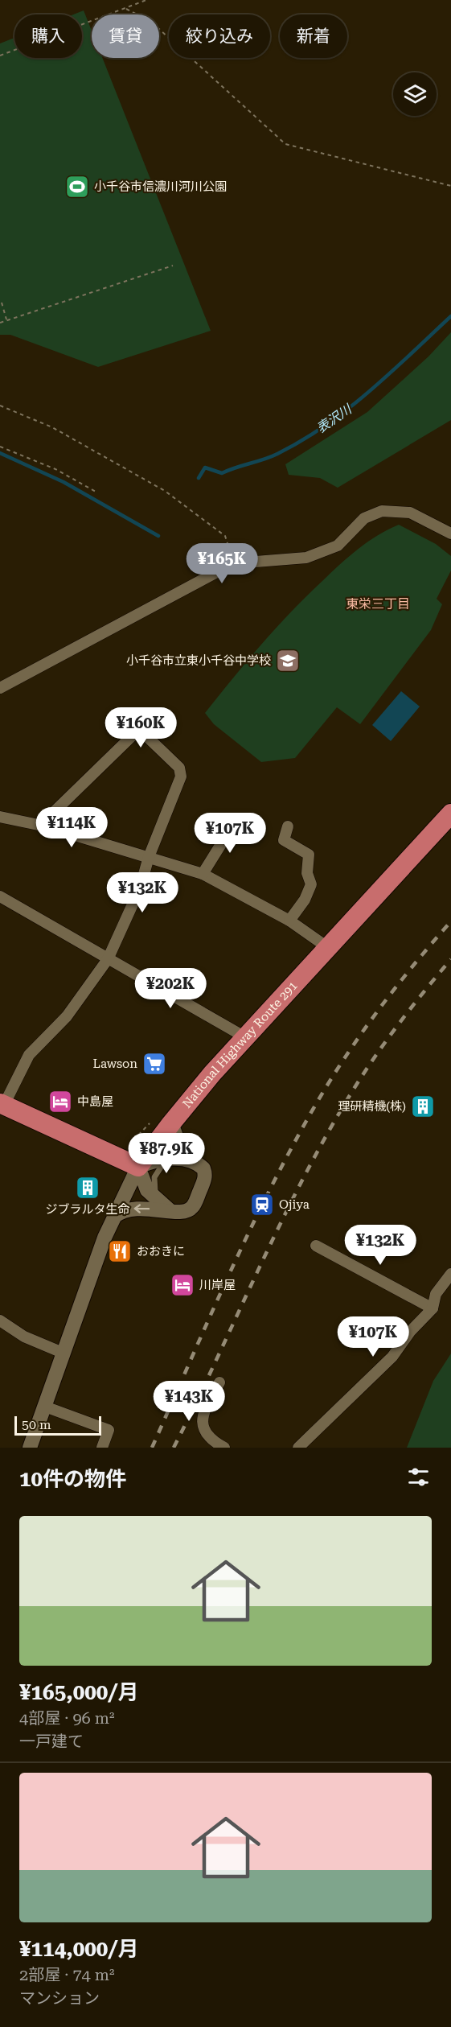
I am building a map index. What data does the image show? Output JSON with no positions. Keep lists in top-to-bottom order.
{
  "streets": {
    "highway": ["National Highway Route 291"]
  },
  "districts": ["東栄三丁目"],
  "water": ["表沢川"],
  "places": {
    "sports": ["小千谷市信濃川河川公園"],
    "school or university": ["小千谷市立東小千谷中学校"],
    "supermarket": ["Lawson"],
    "hotel": ["中島屋", "川岸屋"],
    "building": ["理研精機(株)", "ジブラルタ生命"],
    "station": ["Ojiya"],
    "restaurant": ["おおきに"]
  },
  "scale_bar": "50 m",
  "page": {
    "chip": [
      "購入",
      "賃貸",
      "絞り込み",
      "新着"
    ],
    "price": [
      "¥165K",
      "¥160K",
      "¥114K",
      "¥107K",
      "¥132K",
      "¥202K",
      "¥87.9K",
      "¥132K",
      "¥107K",
      "¥143K"
    ],
    "scale": "50 m",
    "heading": "10件の物件",
    "list": [
      {
        "name": "¥165,000/月",
        "note": "4部屋 · 96 m² · 一戸建て"
      },
      {
        "name": "¥114,000/月",
        "note": "2部屋 · 74 m² · マンション"
      }
    ]
  }
}
